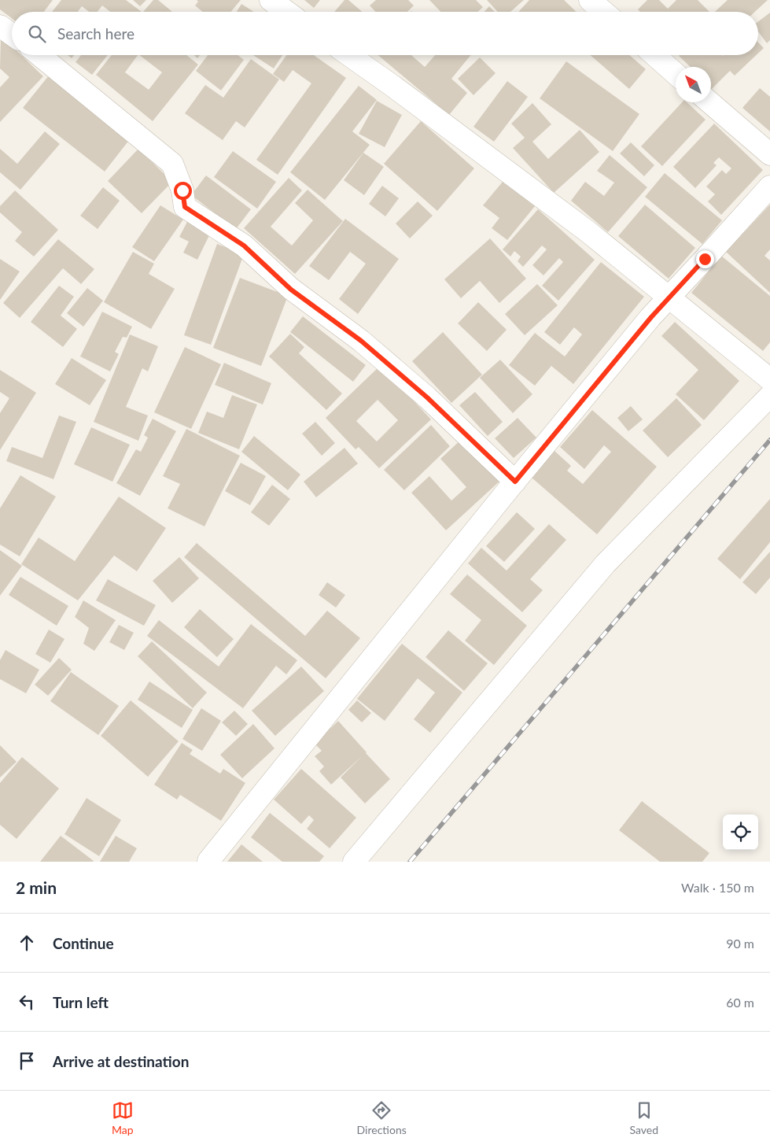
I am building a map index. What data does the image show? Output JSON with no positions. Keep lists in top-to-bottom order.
{
  "north": "top left",
  "page": {
    "search": "Search here",
    "heading": ["2 min", "Walk · 150 m"],
    "list": [
      ["Continue", "90 m"],
      ["Turn left", "60 m"],
      "Arrive at destination"
    ],
    "nav": ["Map", "Directions", "Saved"]
  }
}
